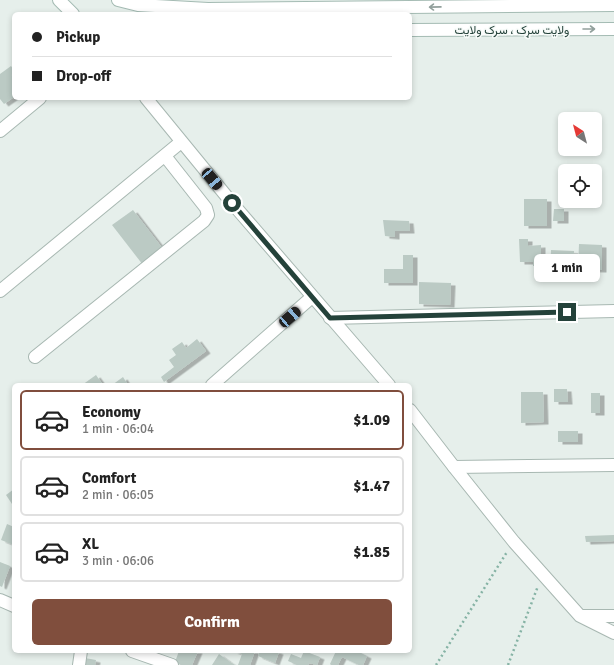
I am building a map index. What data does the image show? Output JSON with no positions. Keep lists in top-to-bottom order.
{
  "streets": {
    "street": ["ولایت سړک ، سرک ولایت"]
  },
  "north": "top left",
  "page": {
    "banner": ["Pickup", "Drop-off"],
    "bubble": "1 min",
    "list": [
      {
        "name": "Economy",
        "note": "1 min · 06:04",
        "value": "$1.09"
      },
      {
        "name": "Comfort",
        "note": "2 min · 06:05",
        "value": "$1.47"
      },
      {
        "name": "XL",
        "note": "3 min · 06:06",
        "value": "$1.85"
      }
    ],
    "buttons": "Confirm"
  }
}
